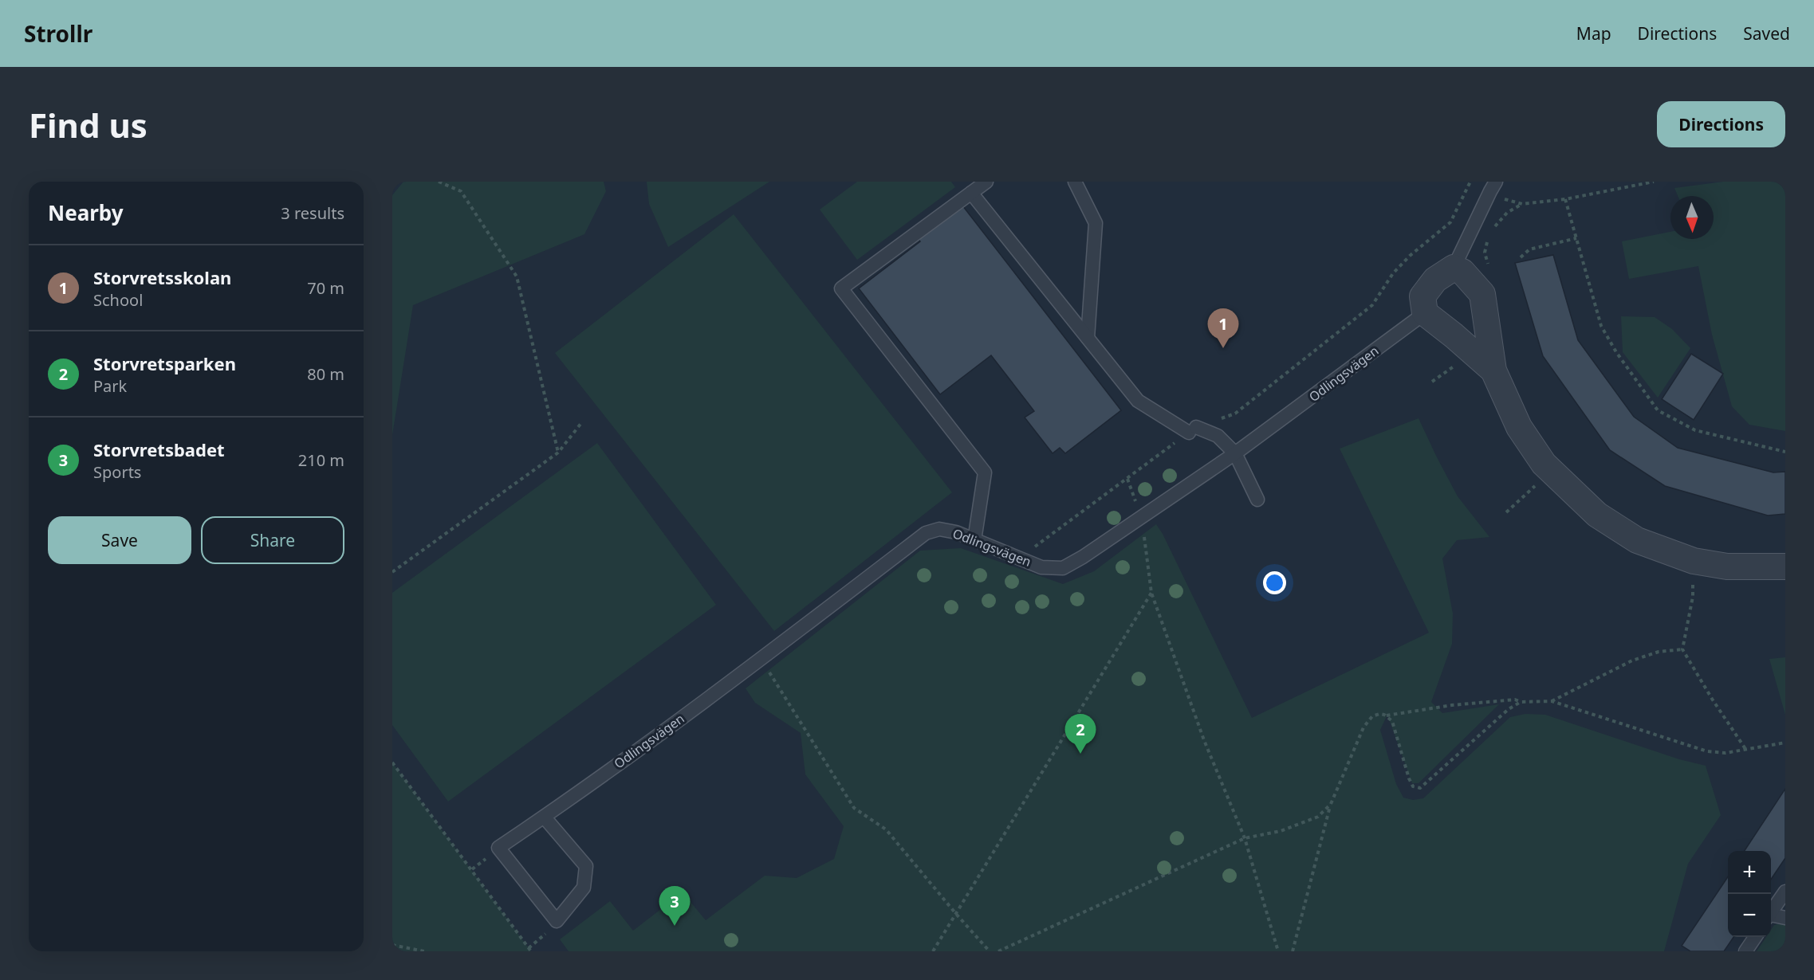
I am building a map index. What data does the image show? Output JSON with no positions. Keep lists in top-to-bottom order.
{
  "streets": {
    "lane": ["Odlingsvägen"]
  },
  "north": "bottom",
  "page": {
    "header": "Strollr",
    "nav": ["Map", "Directions", "Saved"],
    "buttons": [
      "Directions",
      ["Save", "Share"]
    ],
    "title": "Find us",
    "heading": ["Nearby", "3 results"],
    "list": [
      {
        "mark": "1",
        "name": "Storvretsskolan",
        "note": "School",
        "value": "70 m"
      },
      {
        "mark": "2",
        "name": "Storvretsparken",
        "note": "Park",
        "value": "80 m"
      },
      {
        "mark": "3",
        "name": "Storvretsbadet",
        "note": "Sports",
        "value": "210 m"
      }
    ],
    "pins": ["1", "2", "3"],
    "map_buttons": ["+", "−"]
  }
}
